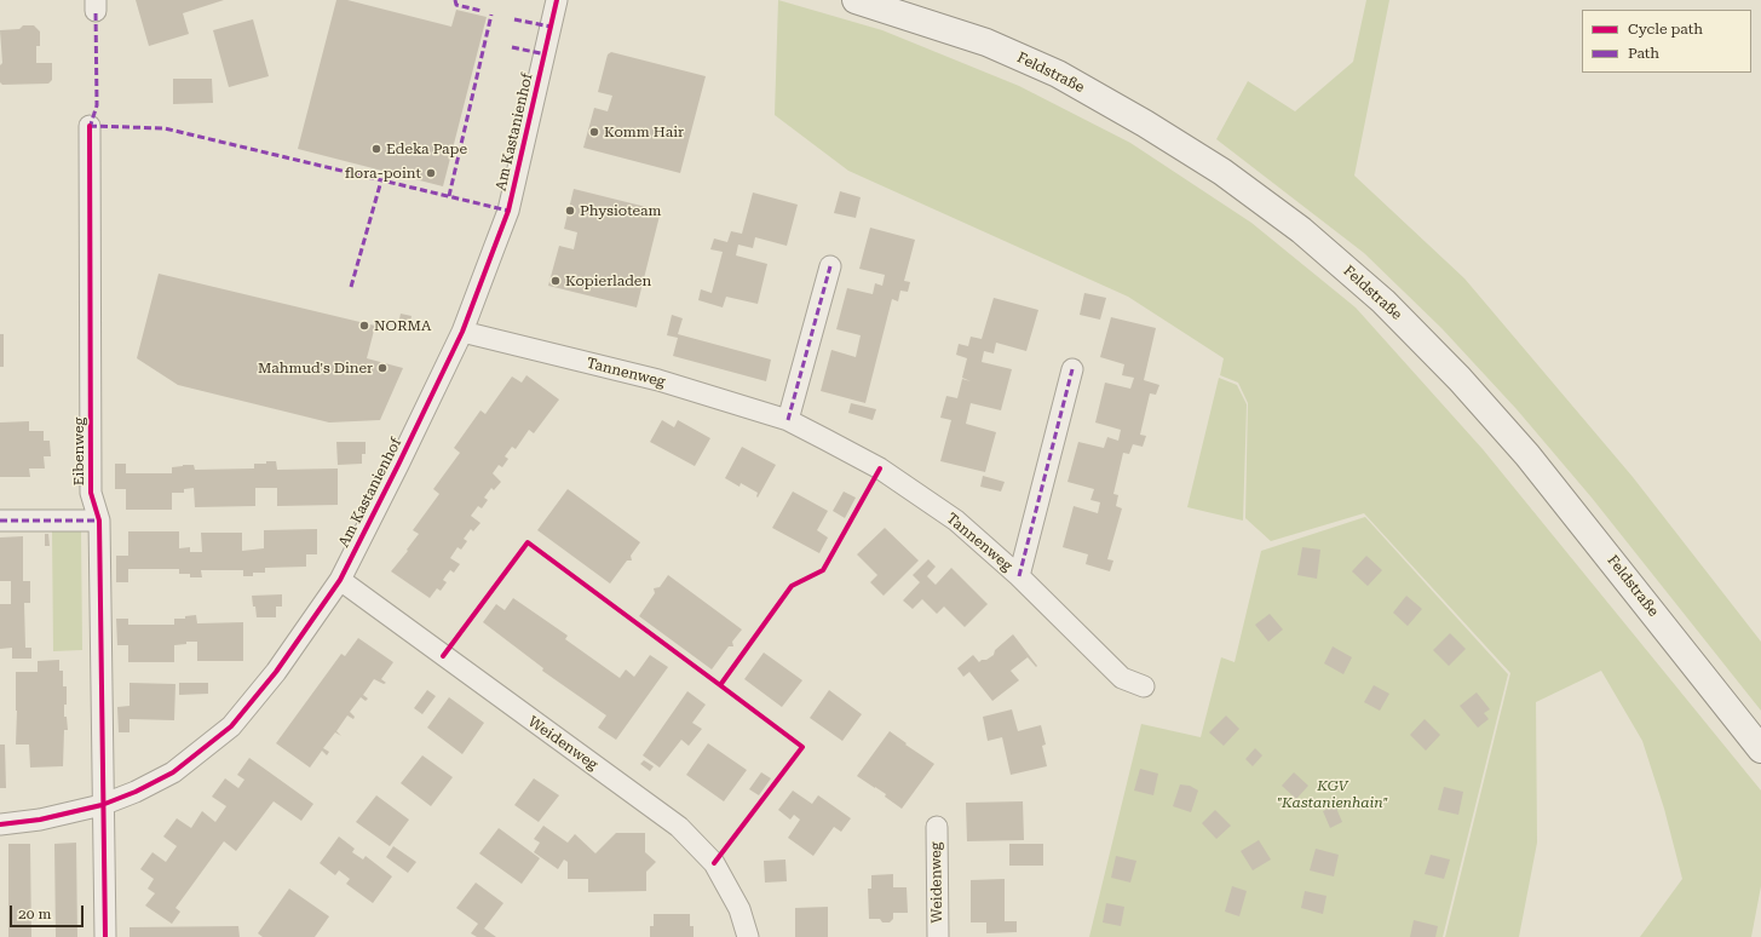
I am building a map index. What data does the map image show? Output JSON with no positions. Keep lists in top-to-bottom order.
{
  "streets": {
    "main road": ["Feldstraße"],
    "street": [
      "Am Kastanienhof",
      "Tannenweg",
      "Eibenweg",
      "Weidenweg"
    ]
  },
  "crossings": [
    ["Am Kastanienhof", "Tannenweg"],
    ["Am Kastanienhof", "Eibenweg"],
    ["Am Kastanienhof", "Weidenweg"]
  ],
  "parks": ["KGV \"Kastanienhain\""],
  "places": [
    "Komm Hair",
    "Edeka Pape",
    "flora-point",
    "Physioteam",
    "Kopierladen",
    "NORMA",
    "Mahmud's Diner"
  ],
  "legend": ["Cycle path", "Path"],
  "scale_bar": "20 m"
}
